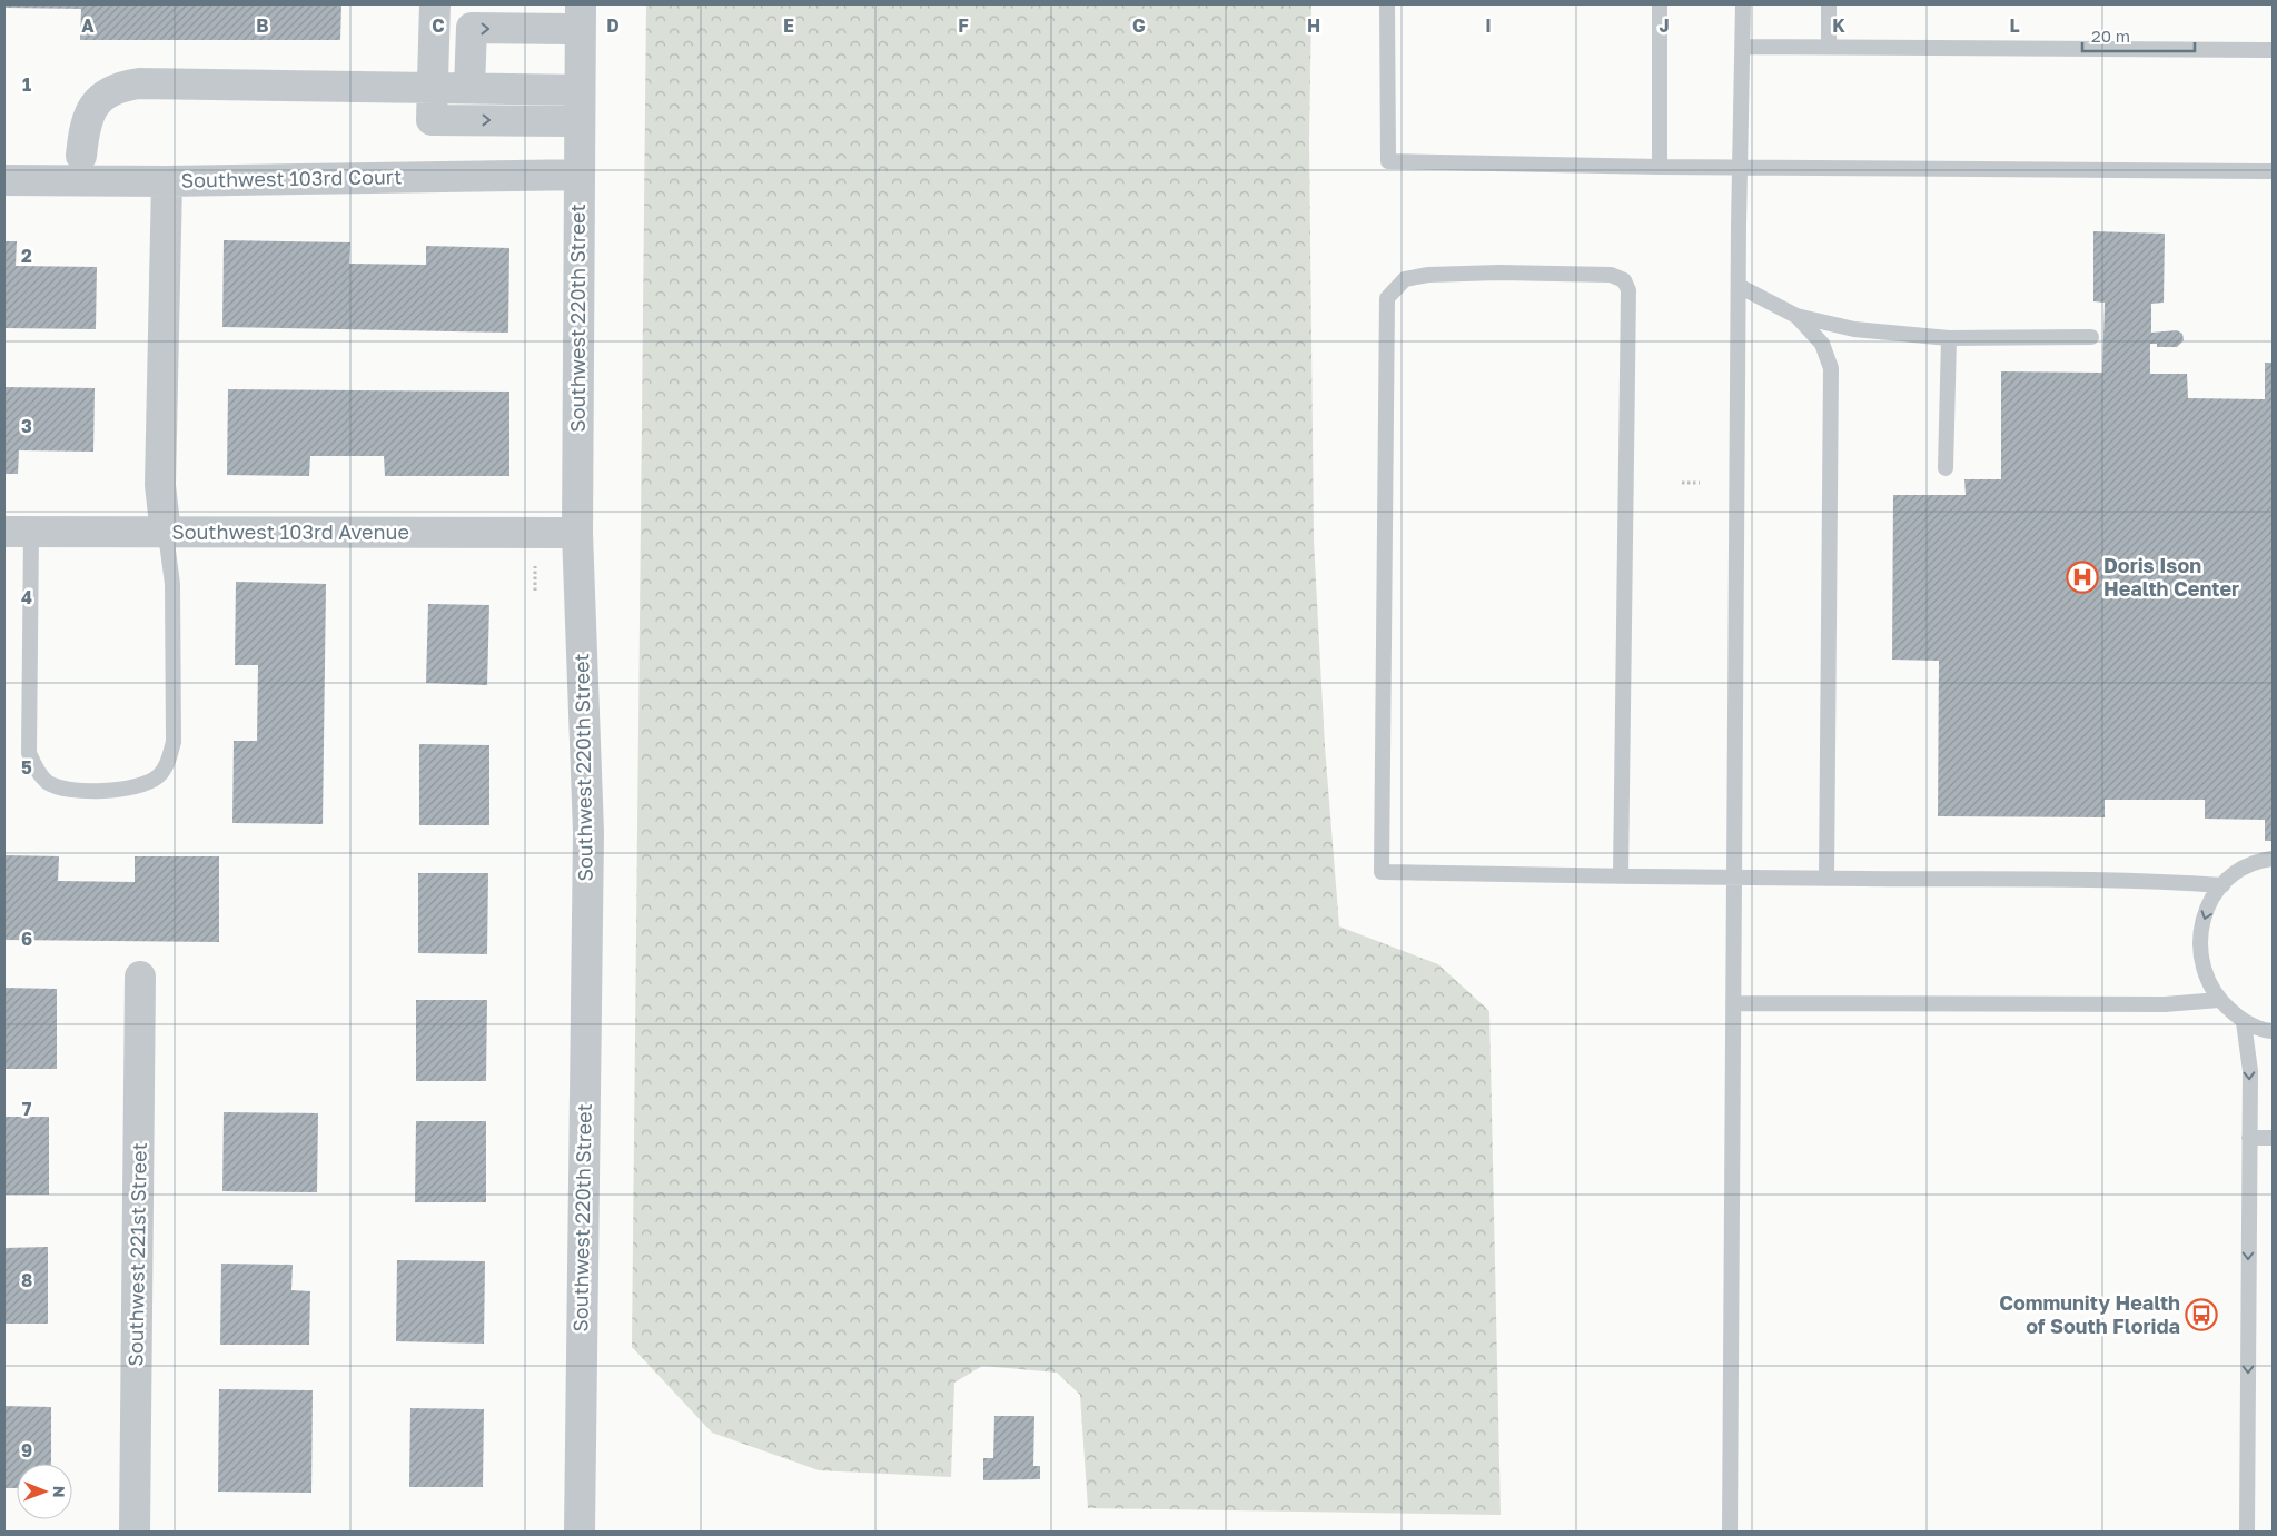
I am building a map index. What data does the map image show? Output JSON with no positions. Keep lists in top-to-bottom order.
{
  "streets": {
    "street": [
      "Southwest 103rd Court",
      "Southwest 220th Street",
      "Southwest 103rd Avenue",
      "Southwest 221st Street"
    ]
  },
  "crossings": [
    ["Southwest 103rd Court", "Southwest 220th Street"],
    ["Southwest 220th Street", "Southwest 103rd Avenue"]
  ],
  "places": {
    "hospital": ["Doris Ison Health Center"],
    "bus stop": ["Community Health of South Florida"]
  },
  "scale_bar": "20 m",
  "north": "right",
  "grid": {
    "columns": [
      "A",
      "B",
      "C",
      "D",
      "E",
      "F",
      "G",
      "H",
      "I",
      "J",
      "K",
      "L"
    ],
    "rows": [
      "1",
      "2",
      "3",
      "4",
      "5",
      "6",
      "7",
      "8",
      "9"
    ]
  }
}
